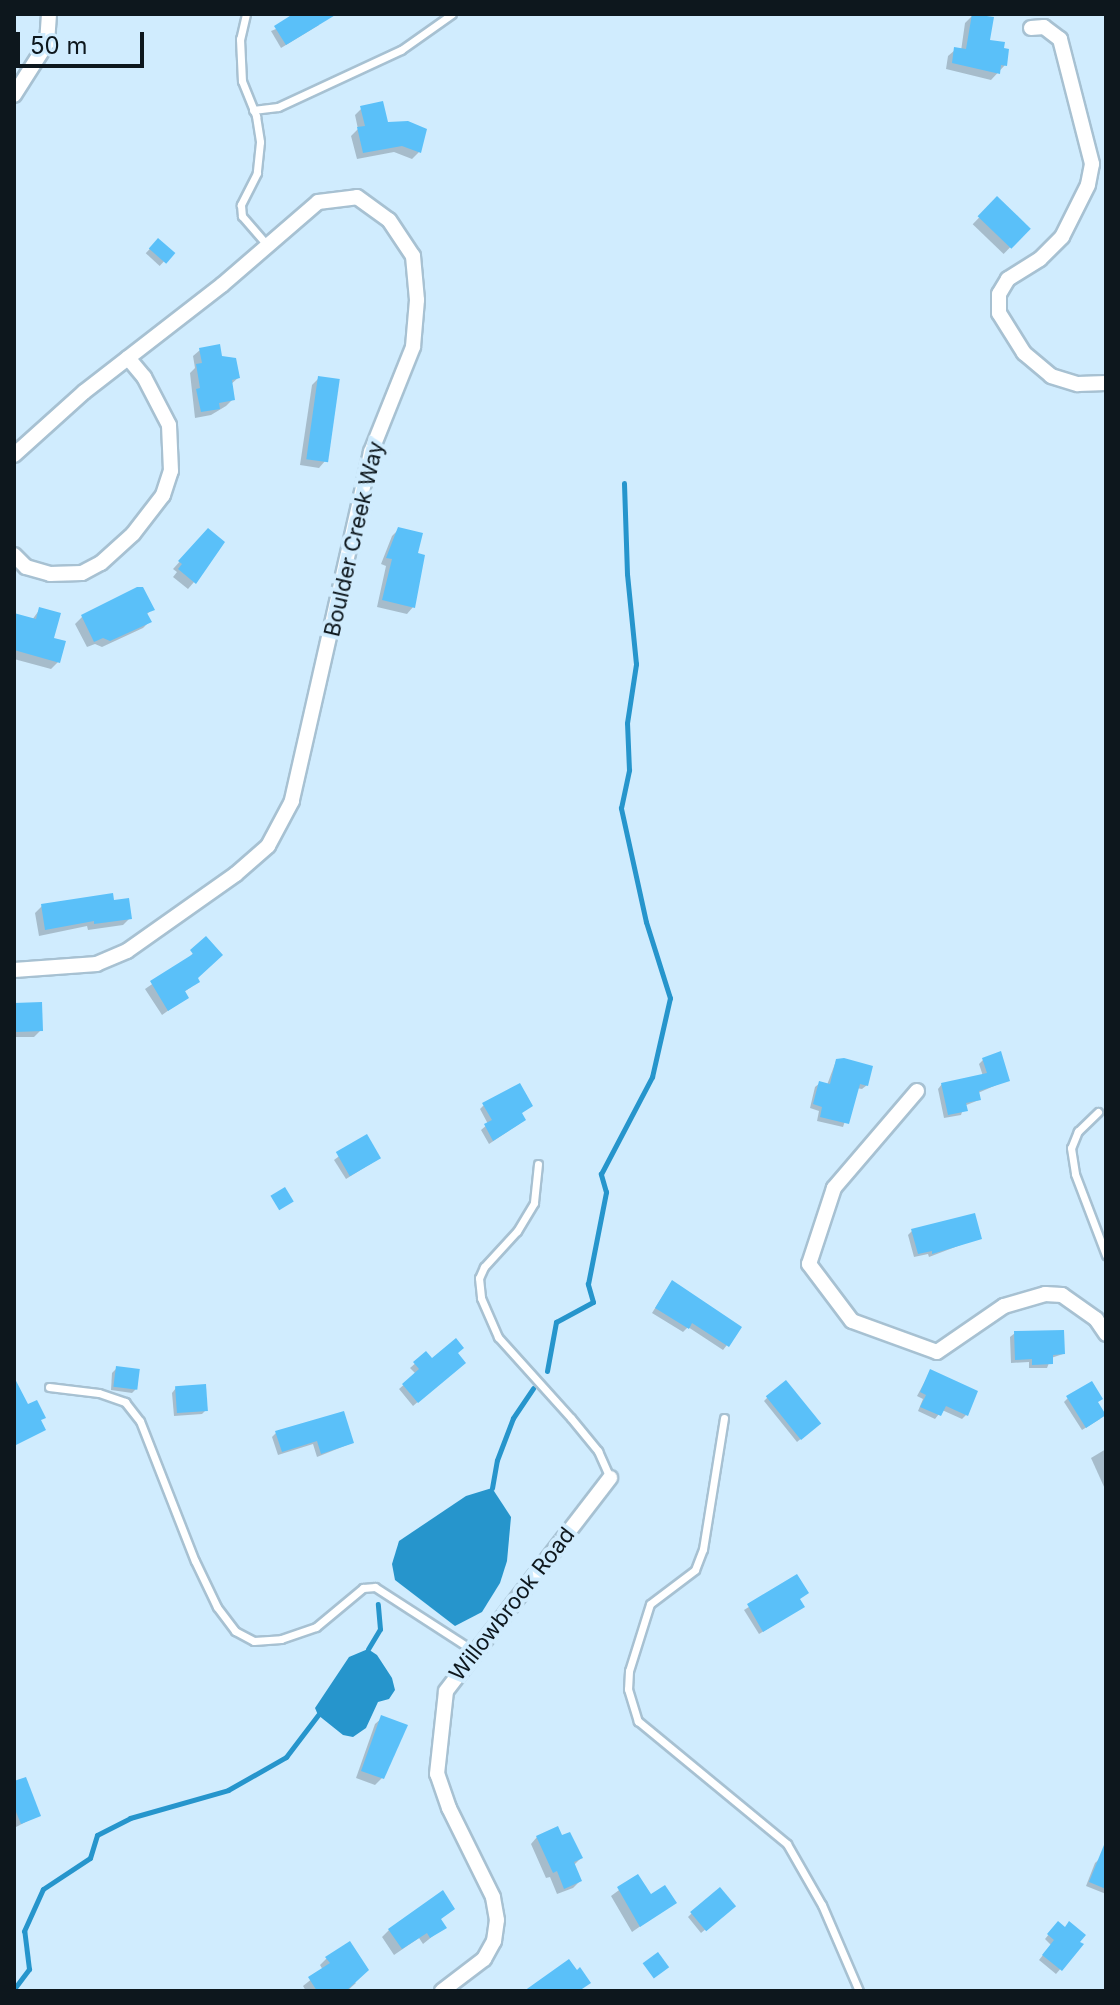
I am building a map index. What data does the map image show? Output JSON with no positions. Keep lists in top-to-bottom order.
{
  "streets": {
    "street": ["Boulder Creek Way", "Willowbrook Road"]
  },
  "scale_bar": "50 m"
}
